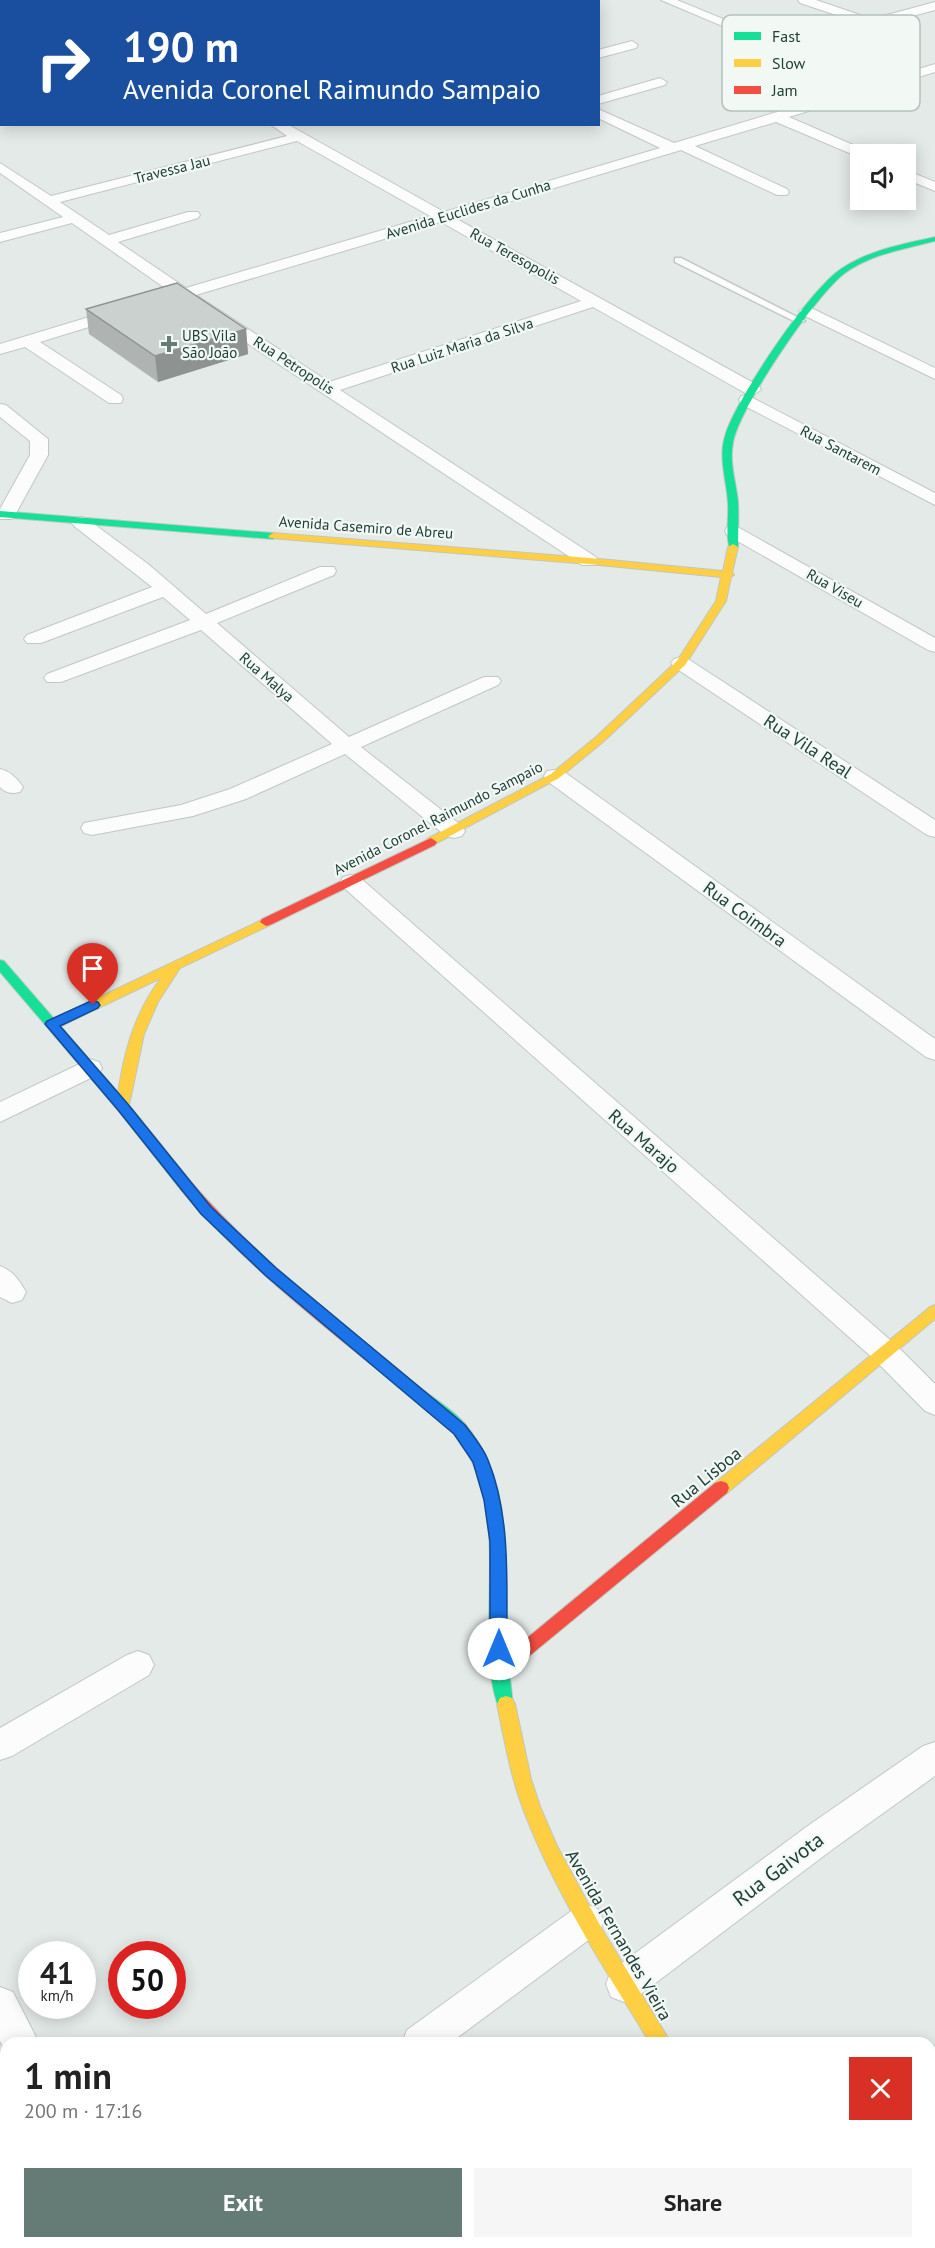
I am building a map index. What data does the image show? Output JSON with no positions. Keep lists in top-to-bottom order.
{
  "streets": {
    "main road": [
      "Avenida Casemiro de Abreu",
      "Avenida Coronel Raimundo Sampaio",
      "Rua Lisboa",
      "Avenida Fernandes Vieira"
    ],
    "street": [
      "Travessa Jau",
      "Avenida Euclides da Cunha",
      "Rua Teresopolis",
      "Rua Luiz Maria da Silva",
      "Rua Petropolis",
      "Rua Santarem",
      "Rua Viseu",
      "Rua Malya",
      "Rua Vila Real",
      "Rua Coimbra",
      "Rua Marajo",
      "Rua Gaivota"
    ]
  },
  "crossings": [
    ["Travessa Jau", "Rua Teresopolis"],
    ["Travessa Jau", "Rua Petropolis"],
    ["Avenida Euclides da Cunha", "Rua Teresopolis"],
    ["Avenida Euclides da Cunha", "Rua Petropolis"],
    ["Rua Teresopolis", "Rua Luiz Maria da Silva"],
    ["Rua Teresopolis", "Rua Santarem"],
    ["Rua Teresopolis", "Avenida Coronel Raimundo Sampaio"],
    ["Rua Luiz Maria da Silva", "Rua Petropolis"],
    ["Rua Petropolis", "Avenida Casemiro de Abreu"],
    ["Rua Santarem", "Avenida Coronel Raimundo Sampaio"],
    ["Avenida Casemiro de Abreu", "Rua Malya"],
    ["Avenida Casemiro de Abreu", "Avenida Coronel Raimundo Sampaio"],
    ["Rua Viseu", "Avenida Coronel Raimundo Sampaio"],
    ["Rua Malya", "Avenida Coronel Raimundo Sampaio"],
    ["Rua Vila Real", "Avenida Coronel Raimundo Sampaio"],
    ["Avenida Coronel Raimundo Sampaio", "Rua Coimbra"],
    ["Avenida Coronel Raimundo Sampaio", "Rua Marajo"],
    ["Avenida Coronel Raimundo Sampaio", "Avenida Fernandes Vieira"],
    ["Rua Marajo", "Rua Lisboa"],
    ["Rua Lisboa", "Avenida Fernandes Vieira"],
    ["Rua Gaivota", "Avenida Fernandes Vieira"]
  ],
  "places": {
    "health": ["UBS Vila São João"]
  },
  "legend": ["Fast", "Slow", "Jam"],
  "page": {
    "turn": ["190 m", "Avenida Coronel Raimundo Sampaio"],
    "speed": "41 km/h",
    "limit": "50",
    "heading": ["1 min", "200 m · 17:16"],
    "buttons": ["Exit", "Share"]
  }
}
